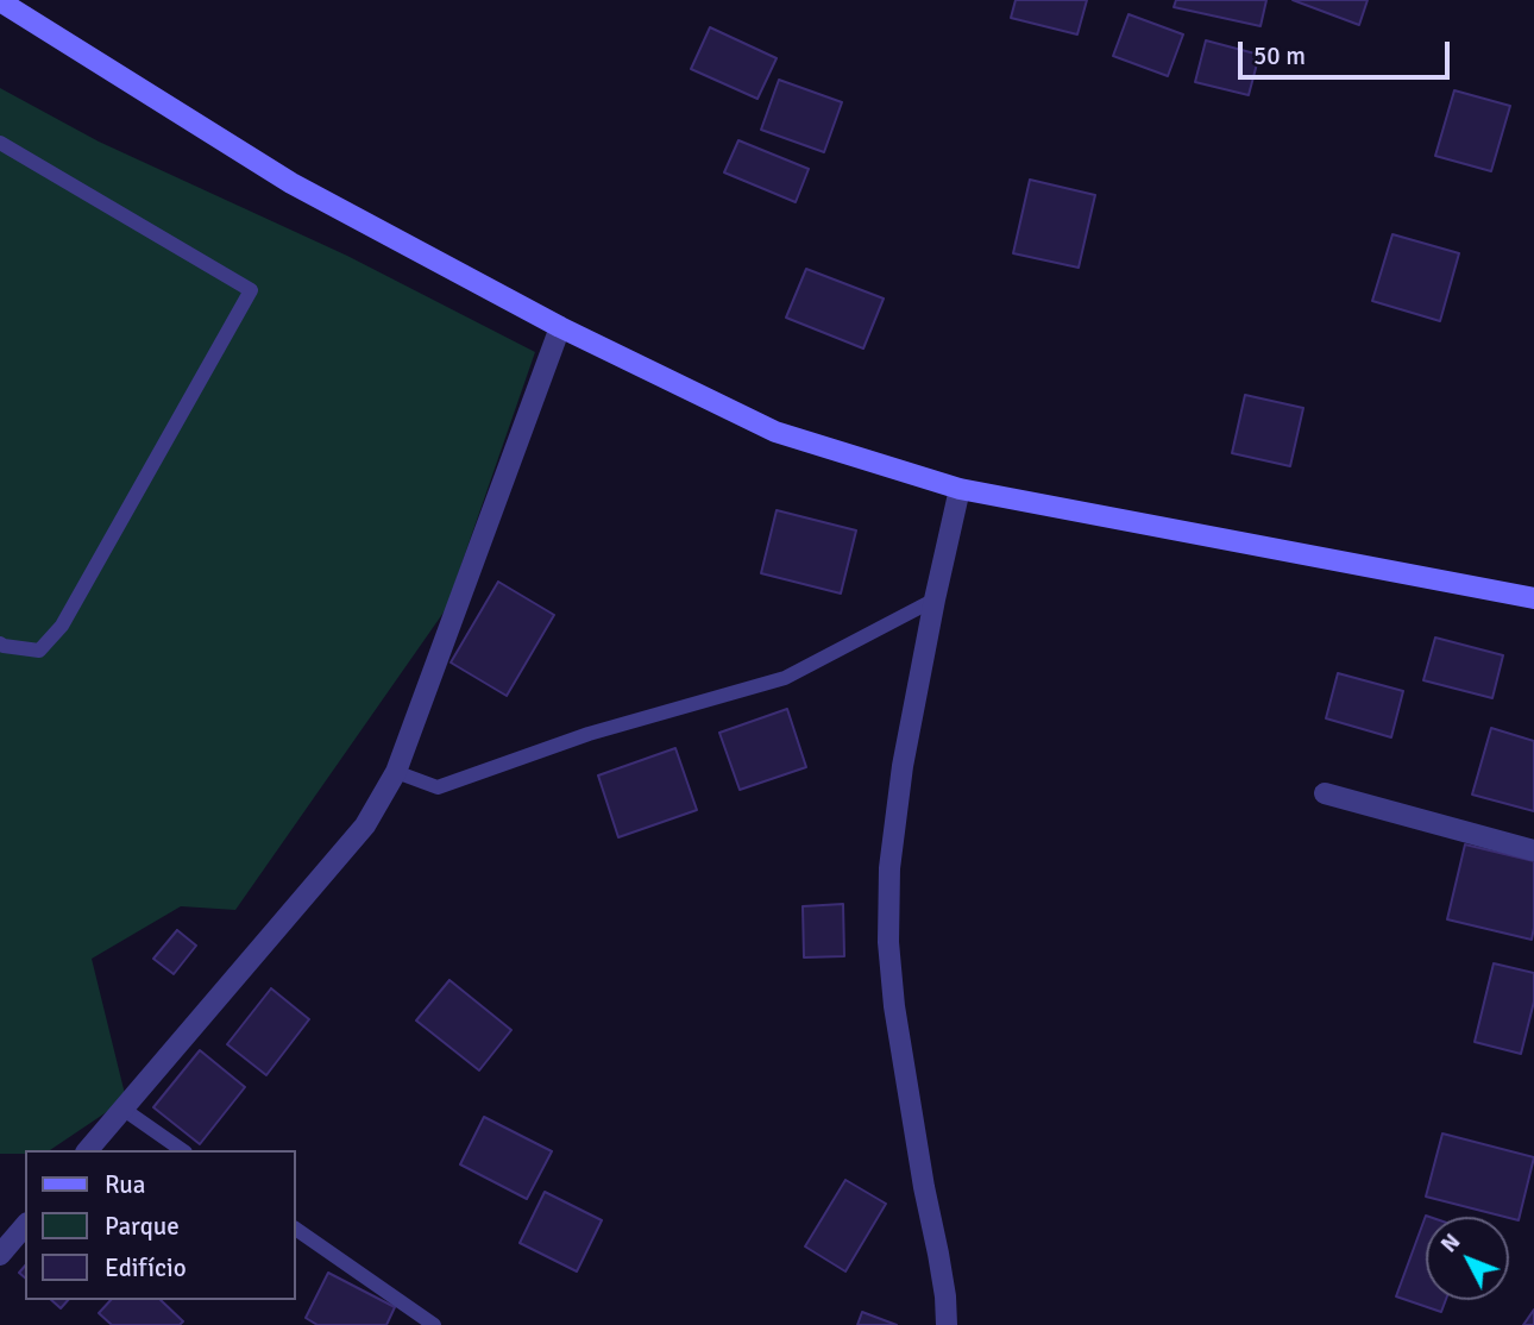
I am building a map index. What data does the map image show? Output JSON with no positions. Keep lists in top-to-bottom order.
{
  "legend": ["Rua", "Parque", "Edifício"],
  "scale_bar": "50 m",
  "north": "top left"
}
